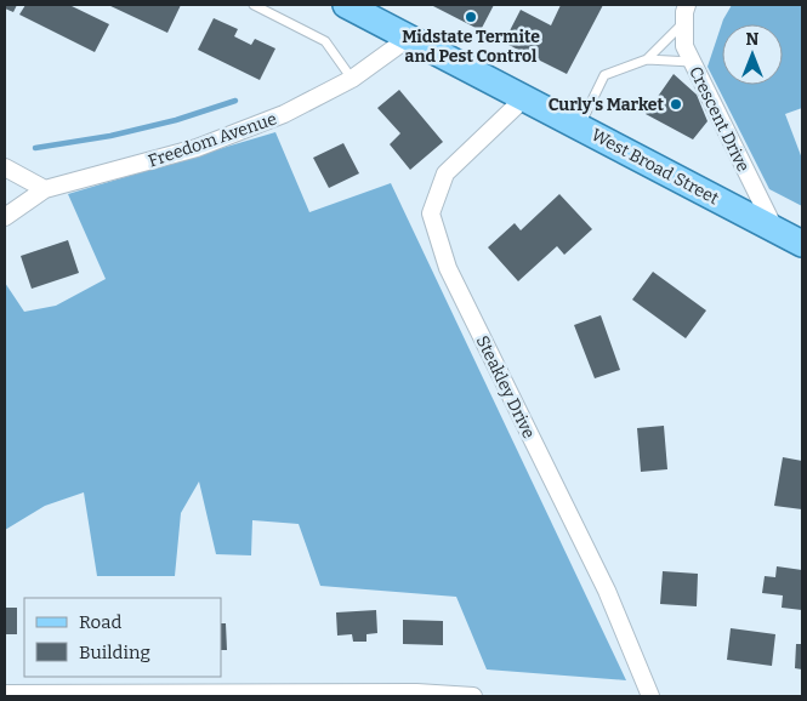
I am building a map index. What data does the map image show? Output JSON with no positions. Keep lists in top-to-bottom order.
{
  "streets": {
    "main road": ["West Broad Street"],
    "street": ["Crescent Drive", "Freedom Avenue", "Steakley Drive"]
  },
  "crossings": [
    ["Crescent Drive", "West Broad Street"],
    ["Freedom Avenue", "West Broad Street"],
    ["West Broad Street", "Steakley Drive"]
  ],
  "places": ["Midstate Termite and Pest Control", "Curly's Market"],
  "legend": ["Road", "Building"],
  "north": "top"
}
